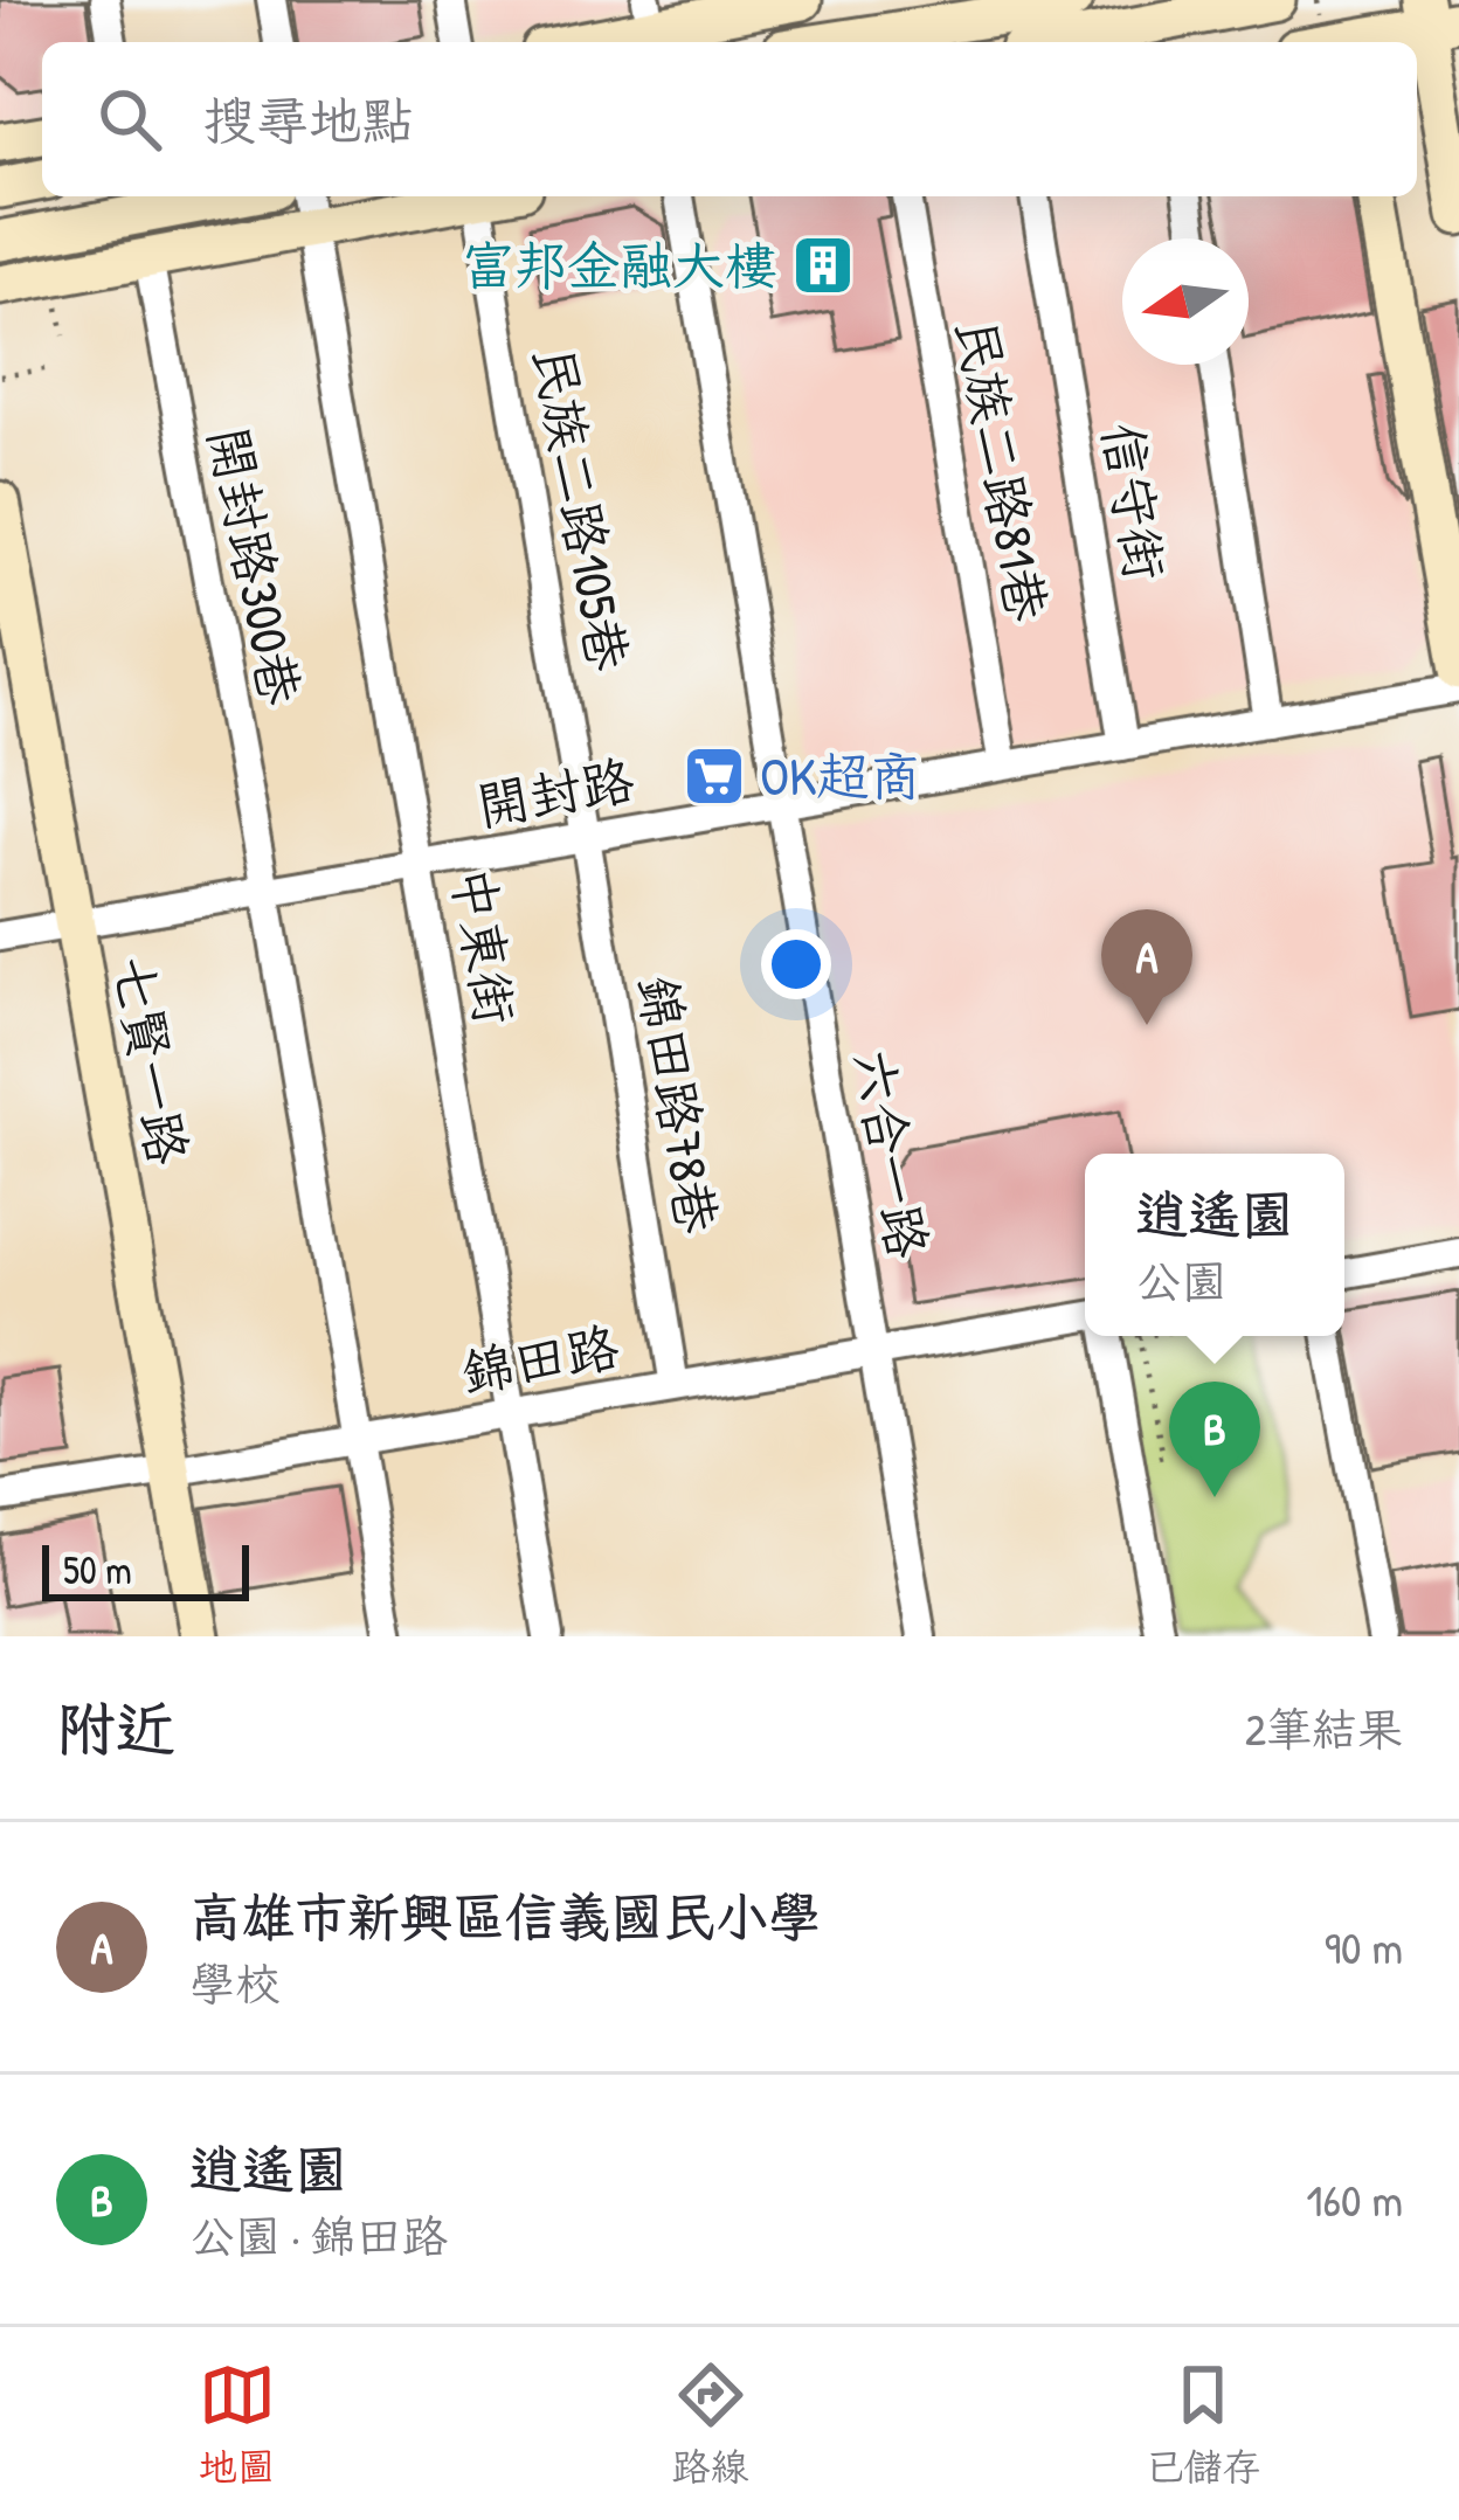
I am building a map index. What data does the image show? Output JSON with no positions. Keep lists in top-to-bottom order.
{
  "streets": {
    "street": [
      "民族二路81巷",
      "信守街",
      "民族二路105巷",
      "開封路300巷",
      "開封路",
      "中東街",
      "七賢一路",
      "錦田路78巷",
      "六合一路",
      "錦田路"
    ]
  },
  "crossings": [
    ["民族二路81巷", "開封路"],
    ["信守街", "開封路"],
    ["民族二路105巷", "開封路"],
    ["民族二路105巷", "錦田路78巷"],
    ["開封路300巷", "開封路"],
    ["開封路300巷", "錦田路"],
    ["開封路", "中東街"],
    ["開封路", "七賢一路"],
    ["開封路", "錦田路78巷"],
    ["開封路", "六合一路"],
    ["中東街", "錦田路"],
    ["七賢一路", "錦田路"],
    ["錦田路78巷", "錦田路"],
    ["六合一路", "錦田路"]
  ],
  "places": {
    "building": ["富邦金融大樓"],
    "supermarket": ["OK超商"]
  },
  "scale_bar": "50 m",
  "north": "left",
  "page": {
    "search": "搜尋地點",
    "pins": ["A", "B"],
    "popup": ["逍遙園", "公園"],
    "scale": "50 m",
    "heading": ["附近", "2筆結果"],
    "list": [
      {
        "mark": "A",
        "name": "高雄市新興區信義國民小學",
        "note": "學校",
        "value": "90 m"
      },
      {
        "mark": "B",
        "name": "逍遙園",
        "note": "公園 · 錦田路",
        "value": "160 m"
      }
    ],
    "nav": ["地圖", "路線", "已儲存"]
  }
}
